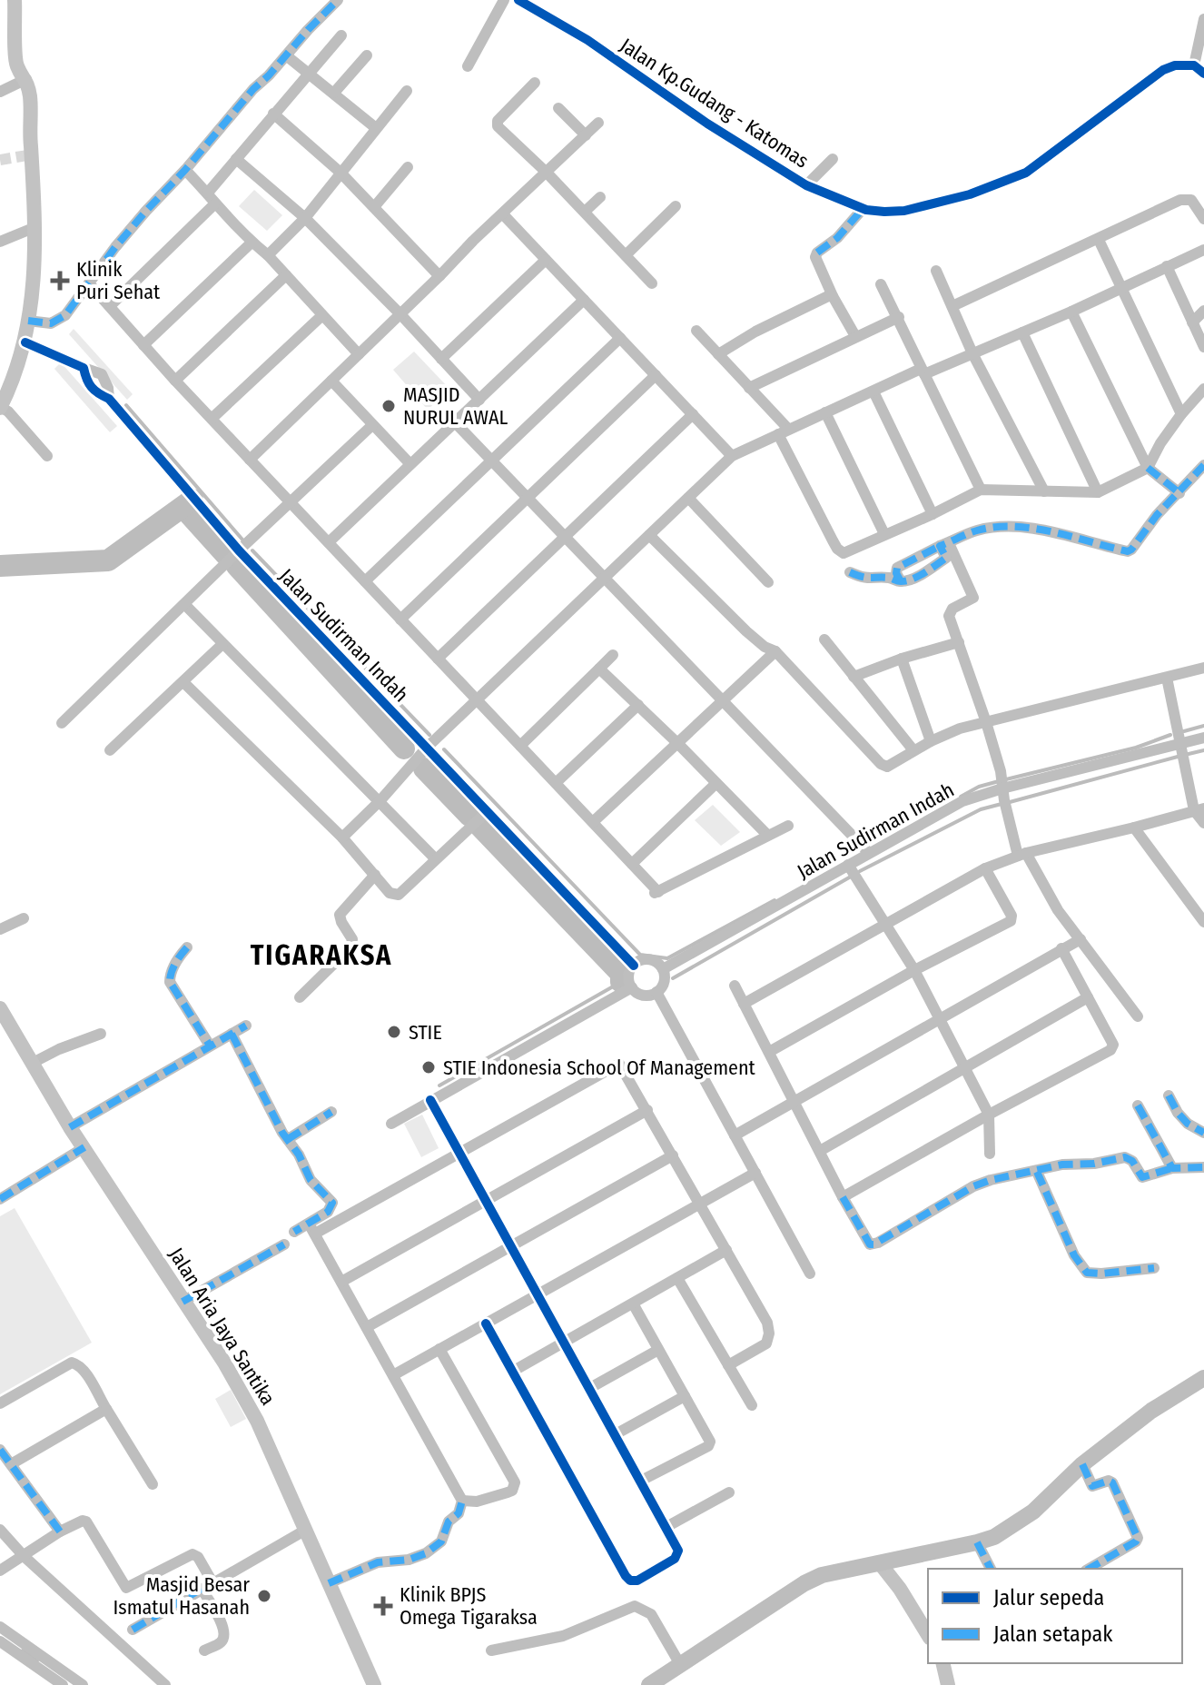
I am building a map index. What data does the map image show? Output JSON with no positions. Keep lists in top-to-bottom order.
{
  "streets": {
    "street": ["Jalan Kp.Gudang - Katomas", "Jalan Sudirman Indah", "Jalan Aria Jaya Santika"]
  },
  "districts": ["TIGARAKSA"],
  "places": {
    "health": ["Klinik Puri Sehat", "Klinik BPJS Omega Tigaraksa"],
    "other": [
      "MASJID NURUL AWAL",
      "STIE",
      "STIE Indonesia School Of Management",
      "Masjid Besar Ismatul Hasanah"
    ]
  },
  "legend": ["Jalur sepeda", "Jalan setapak"]
}
